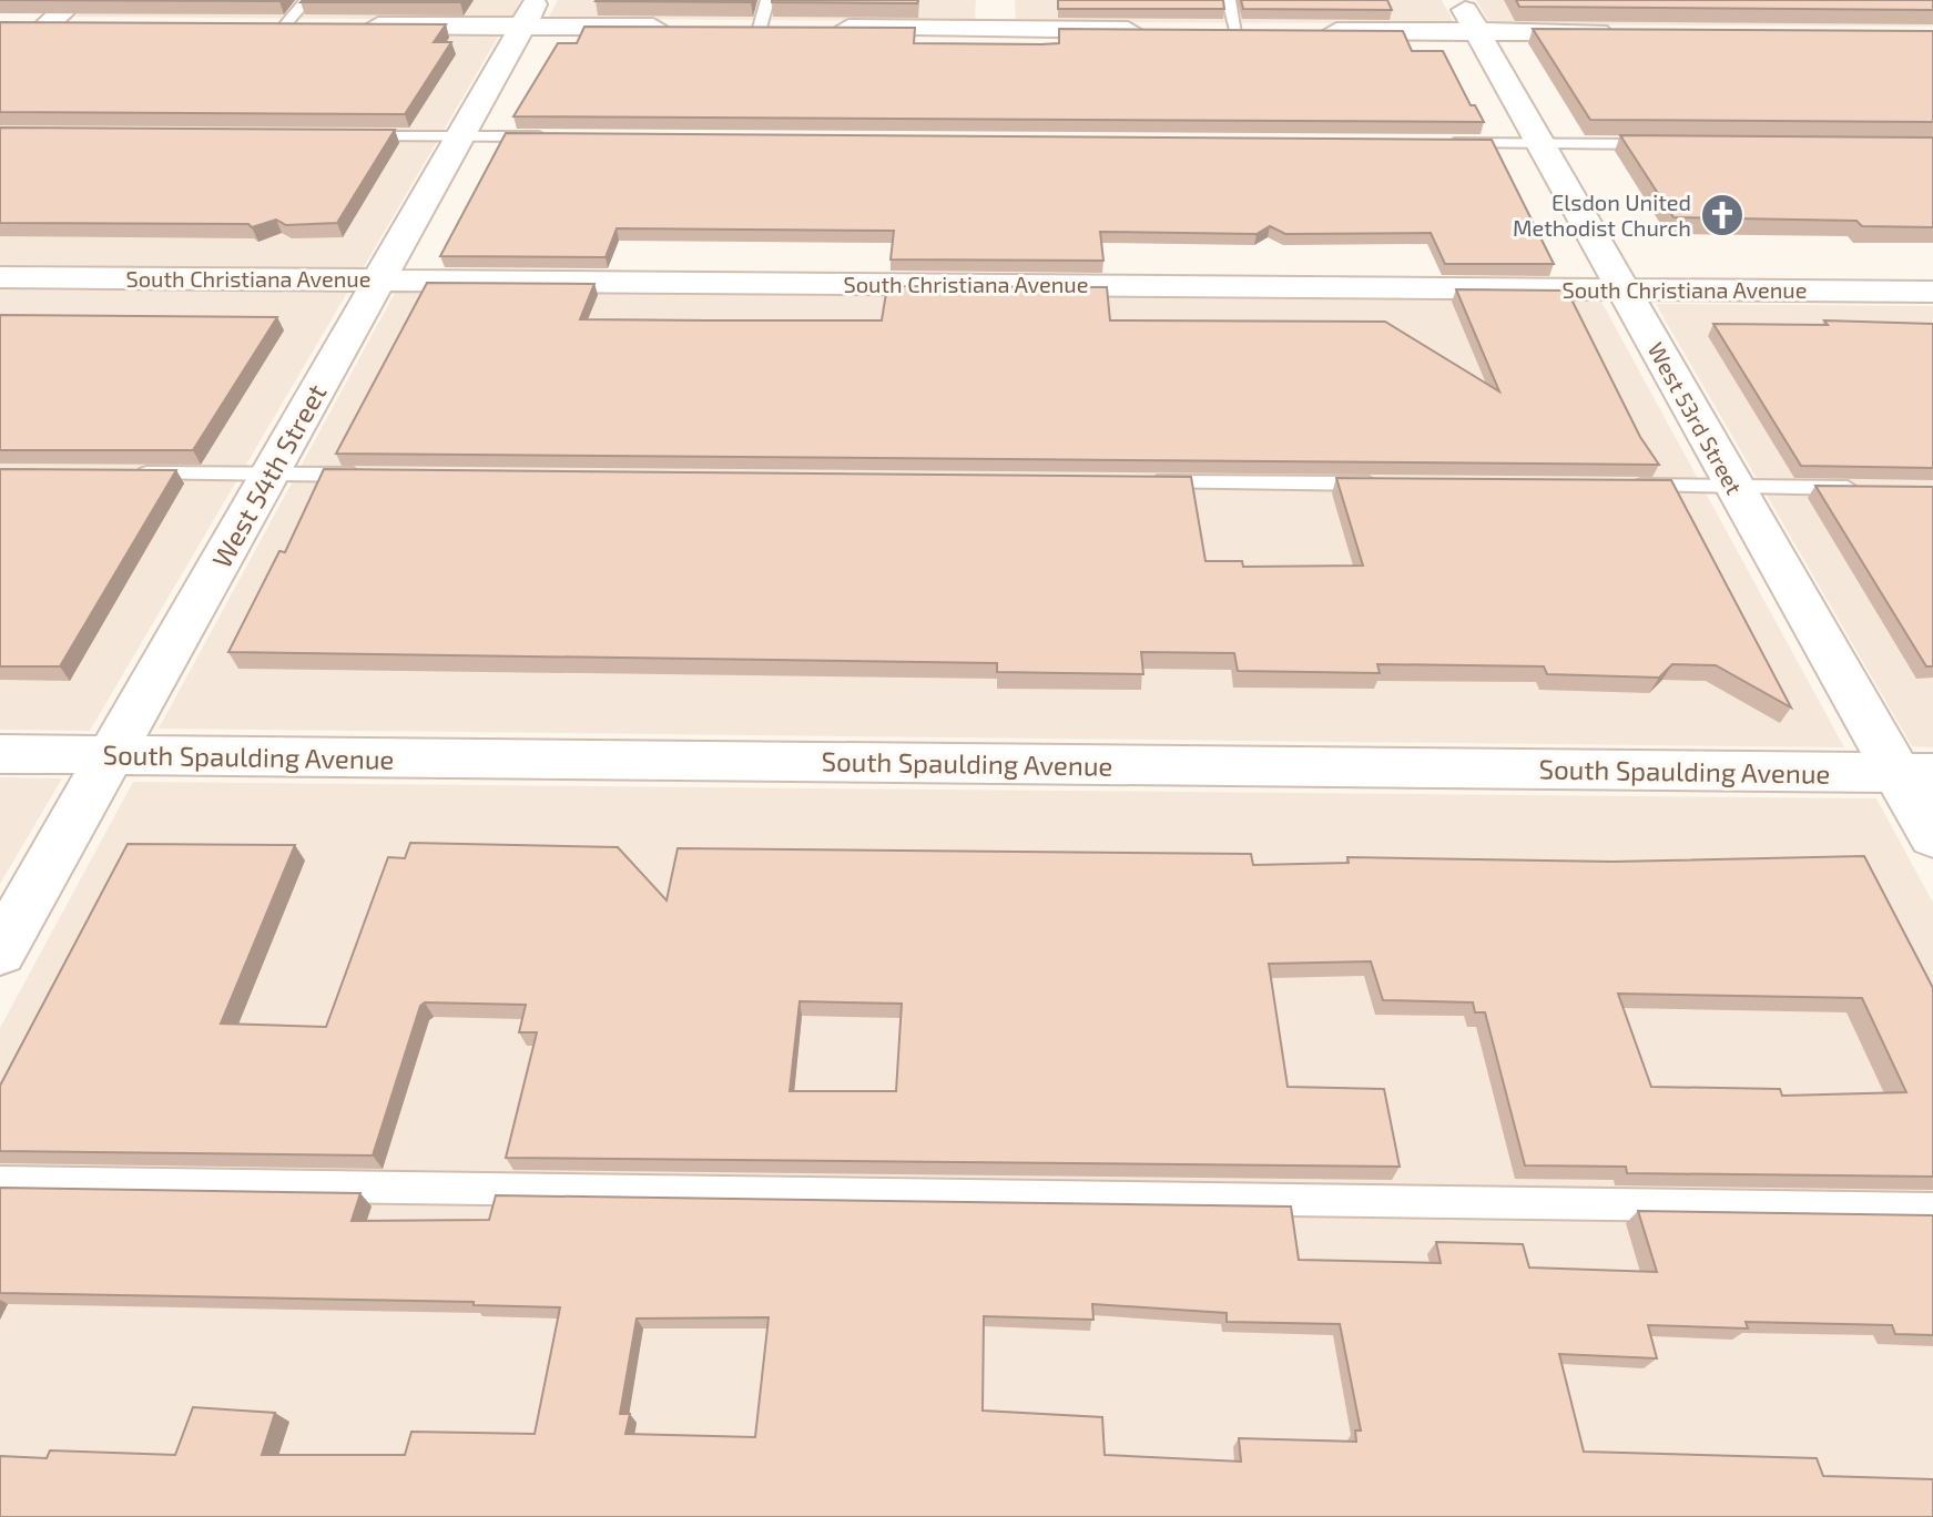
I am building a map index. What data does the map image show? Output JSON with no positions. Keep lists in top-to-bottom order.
{
  "streets": {
    "street": [
      "South Christiana Avenue",
      "West 53rd Street",
      "West 54th Street",
      "South Spaulding Avenue"
    ]
  },
  "crossings": [
    ["South Christiana Avenue", "West 53rd Street"],
    ["South Christiana Avenue", "West 54th Street"],
    ["West 53rd Street", "South Spaulding Avenue"],
    ["West 54th Street", "South Spaulding Avenue"]
  ],
  "places": {
    "church": ["Elsdon United Methodist Church"]
  }
}
